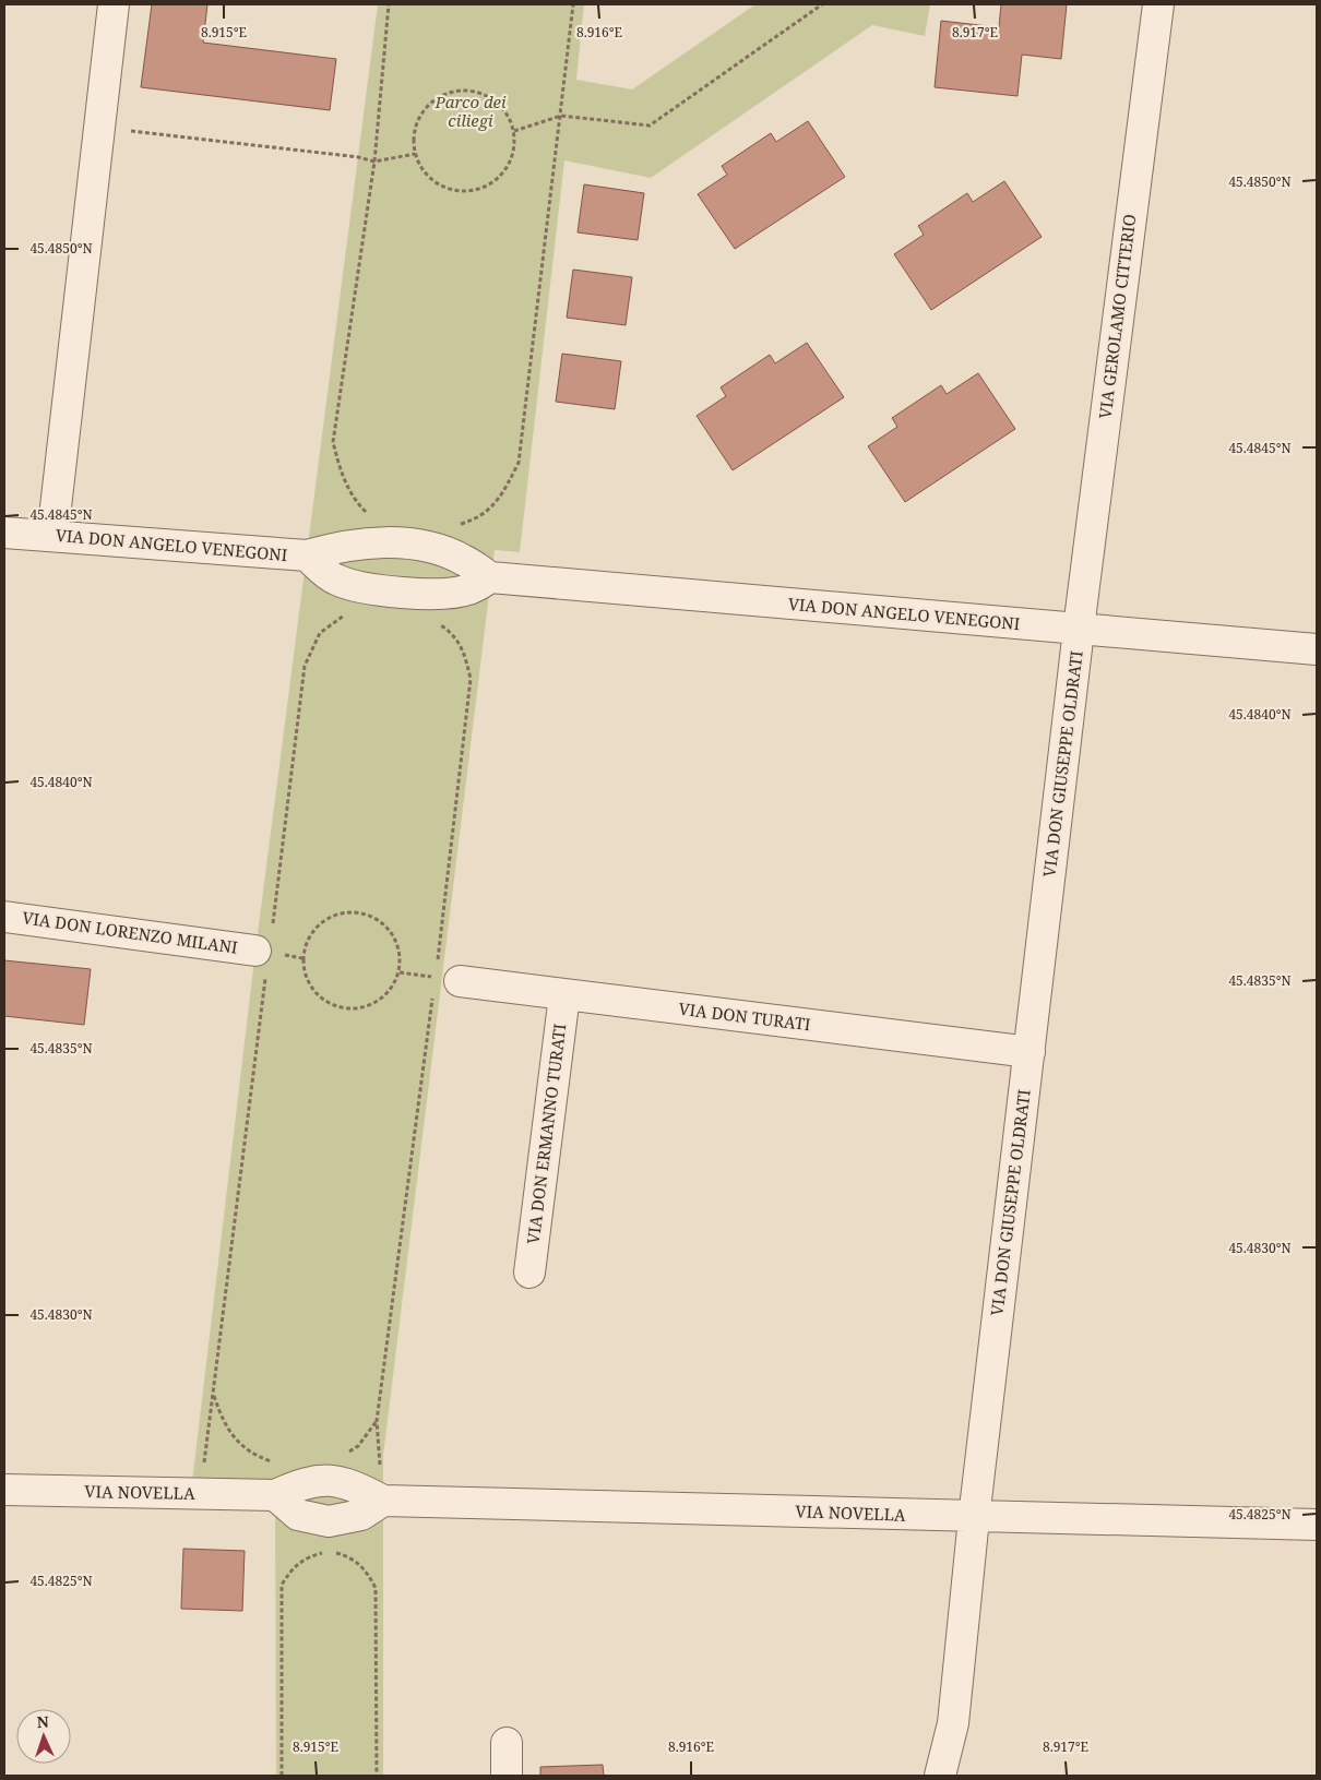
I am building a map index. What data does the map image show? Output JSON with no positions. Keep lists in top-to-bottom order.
{
  "streets": {
    "street": [
      "VIA GEROLAMO CITTERIO",
      "VIA DON ANGELO VENEGONI",
      "VIA DON GIUSEPPE OLDRATI",
      "VIA DON LORENZO MILANI",
      "VIA DON TURATI",
      "VIA DON ERMANNO TURATI",
      "VIA NOVELLA"
    ]
  },
  "crossings": [
    ["VIA GEROLAMO CITTERIO", "VIA DON ANGELO VENEGONI"],
    ["VIA GEROLAMO CITTERIO", "VIA DON GIUSEPPE OLDRATI"],
    ["VIA DON ANGELO VENEGONI", "VIA DON GIUSEPPE OLDRATI"],
    ["VIA DON GIUSEPPE OLDRATI", "VIA DON TURATI"],
    ["VIA DON GIUSEPPE OLDRATI", "VIA NOVELLA"],
    ["VIA DON TURATI", "VIA DON ERMANNO TURATI"]
  ],
  "parks": ["Parco dei ciliegi"],
  "north": "top",
  "coordinates": [
    "8.915°E",
    "8.916°E",
    "8.917°E",
    "45.4850°N",
    "45.4845°N",
    "45.4840°N",
    "45.4835°N",
    "45.4830°N",
    "45.4825°N"
  ]
}
